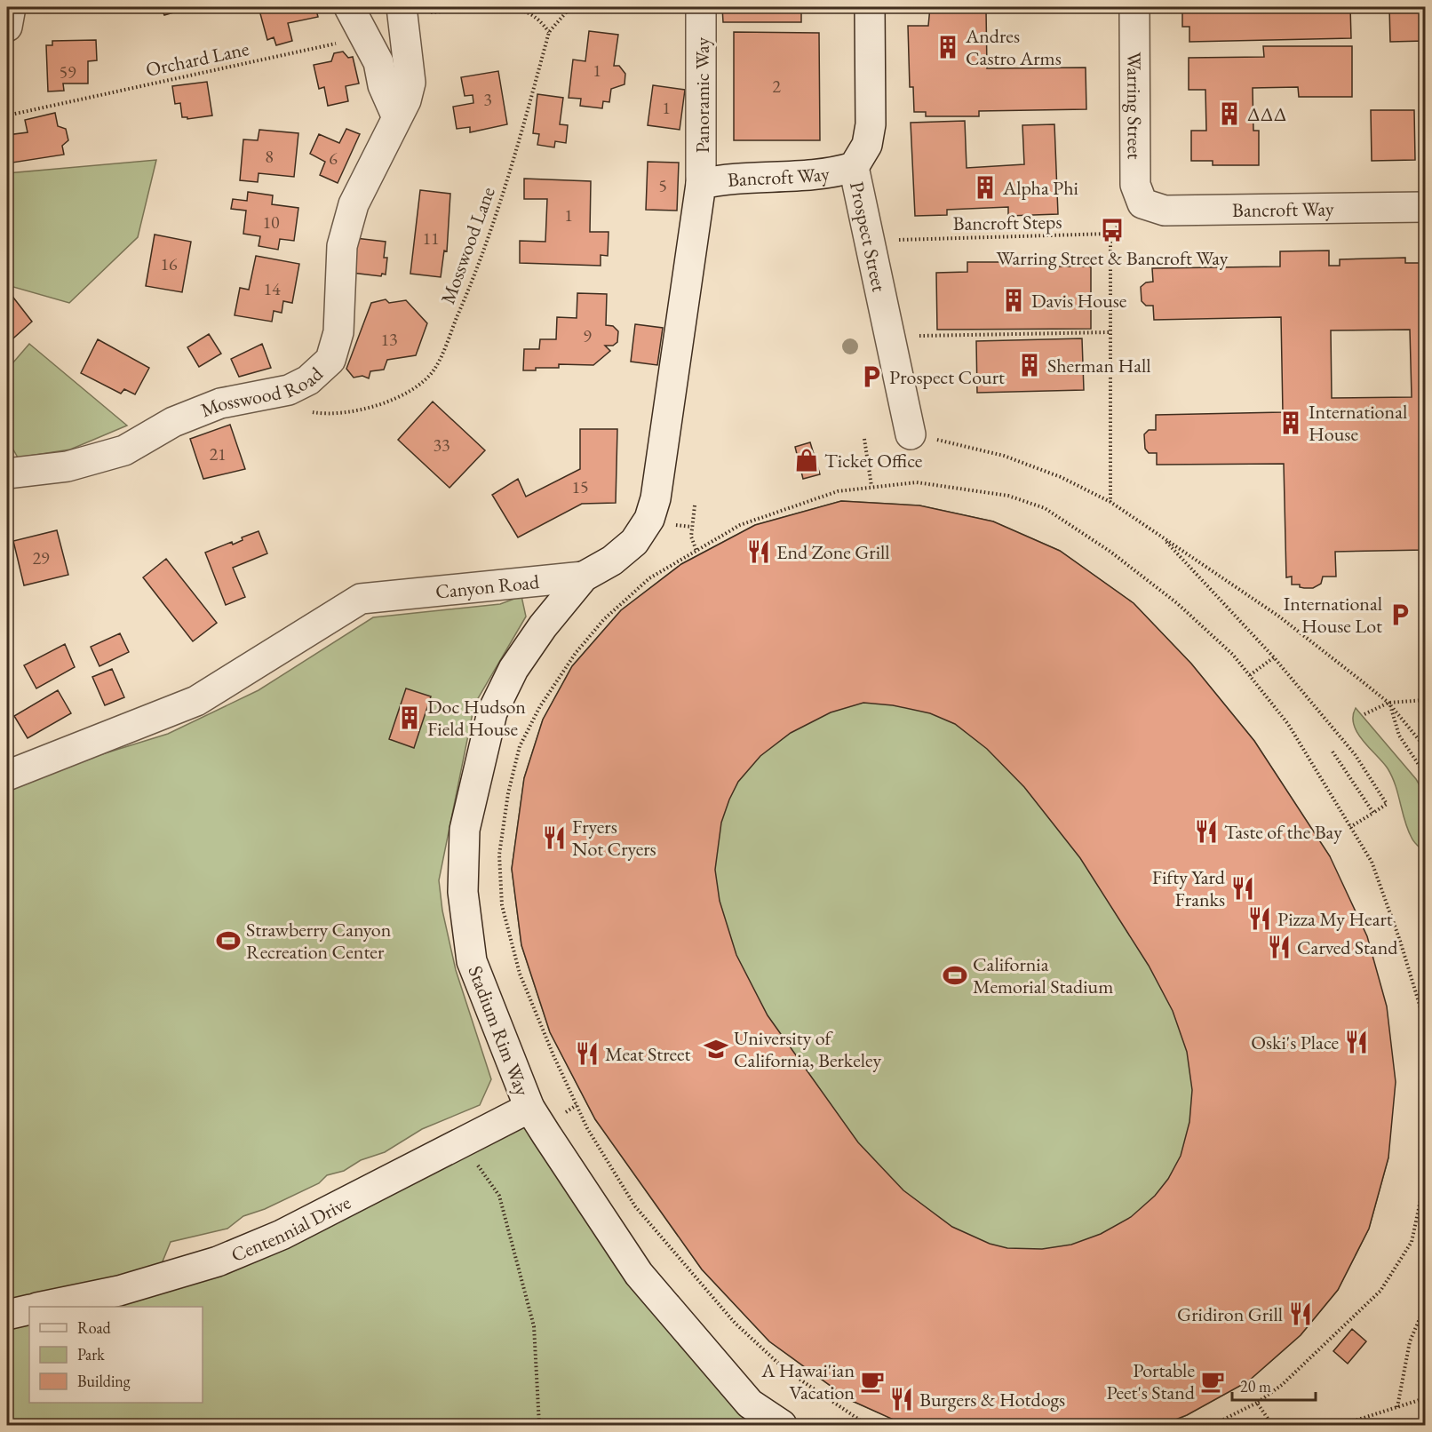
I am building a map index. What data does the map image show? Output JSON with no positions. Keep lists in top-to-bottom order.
{
  "streets": {
    "street": [
      "Panoramic Way",
      "Warring Street",
      "Bancroft Way",
      "Prospect Street",
      "Mosswood Road",
      "Canyon Road",
      "Stadium Rim Way",
      "Centennial Drive"
    ],
    "path": ["Orchard Lane", "Bancroft Steps", "Mosswood Lane"]
  },
  "crossings": [
    ["Panoramic Way", "Bancroft Way"],
    ["Panoramic Way", "Canyon Road"],
    ["Warring Street", "Bancroft Way"],
    ["Bancroft Way", "Prospect Street"],
    ["Bancroft Way", "Canyon Road"],
    ["Canyon Road", "Stadium Rim Way"],
    ["Stadium Rim Way", "Centennial Drive"]
  ],
  "places": {
    "building": [
      "Andres Castro Arms",
      "ΔΔΔ",
      "Alpha Phi",
      "Davis House",
      "Sherman Hall",
      "International House",
      "Doc Hudson Field House"
    ],
    "bus stop": ["Warring Street & Bancroft Way"],
    "parking": ["Prospect Court", "International House Lot"],
    "shop": ["Ticket Office"],
    "restaurant": [
      "End Zone Grill",
      "Taste of the Bay",
      "Fryers Not Cryers",
      "Fifty Yard Franks",
      "Pizza My Heart",
      "Carved Stand",
      "Oski's Place",
      "Meat Street",
      "Gridiron Grill",
      "Burgers & Hotdogs"
    ],
    "sports": ["Strawberry Canyon Recreation Center", "California Memorial Stadium"],
    "school or university": ["University of California, Berkeley"],
    "cafe": ["A Hawai'ian Vacation", "Portable Peet's Stand"]
  },
  "house_numbers": [
    "1",
    "59",
    "2",
    "3",
    "1",
    "8",
    "6",
    "5",
    "1",
    "10",
    "11",
    "16",
    "14",
    "9",
    "13",
    "33",
    "21",
    "15",
    "29"
  ],
  "legend": ["Road", "Park", "Building"],
  "scale_bar": "20 m"
}
